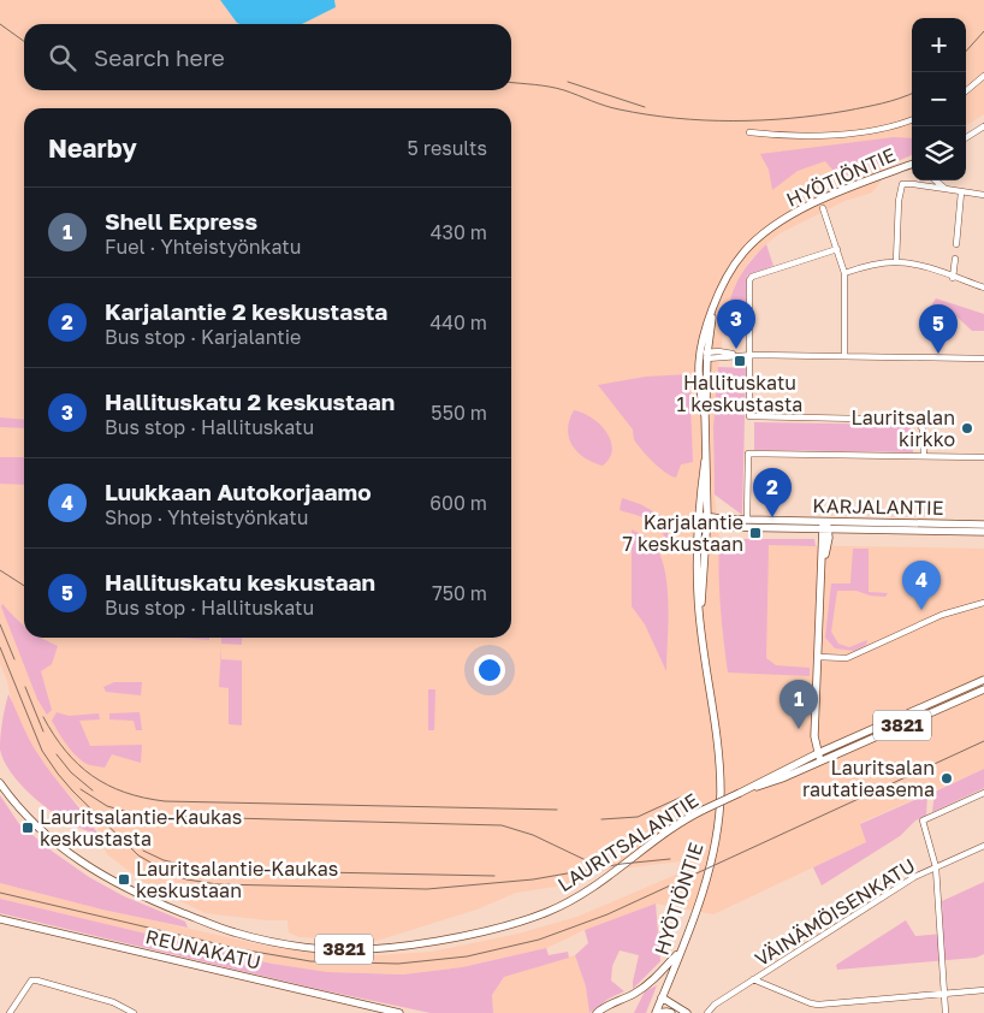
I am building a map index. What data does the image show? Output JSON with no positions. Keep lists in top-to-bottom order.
{
  "streets": {
    "main road": [
      "HYÖTIÖNTIE",
      "KARJALANTIE",
      "3821",
      "LAURITSALANTIE",
      "REUNAKATU"
    ],
    "street": ["VÄINÄMÖISENKATU"]
  },
  "crossings": [
    ["HYÖTIÖNTIE", "KARJALANTIE"]
  ],
  "places": {
    "transit": [
      "Hallituskatu 1 keskustasta",
      "Karjalantie 7 keskustaan",
      "Lauritsalantie-Kaukas keskustasta",
      "Lauritsalantie-Kaukas keskustaan"
    ],
    "other": ["Lauritsalan kirkko", "Lauritsalan rautatieasema"]
  },
  "page": {
    "map_buttons": ["+", "−"],
    "search": "Search here",
    "heading": ["Nearby", "5 results"],
    "list": [
      {
        "mark": "1",
        "name": "Shell Express",
        "note": "Fuel · Yhteistyönkatu",
        "value": "430 m"
      },
      {
        "mark": "2",
        "name": "Karjalantie 2 keskustasta",
        "note": "Bus stop · Karjalantie",
        "value": "440 m"
      },
      {
        "mark": "3",
        "name": "Hallituskatu 2 keskustaan",
        "note": "Bus stop · Hallituskatu",
        "value": "550 m"
      },
      {
        "mark": "4",
        "name": "Luukkaan Autokorjaamo",
        "note": "Shop · Yhteistyönkatu",
        "value": "600 m"
      },
      {
        "mark": "5",
        "name": "Hallituskatu keskustaan",
        "note": "Bus stop · Hallituskatu",
        "value": "750 m"
      }
    ],
    "pins": [
      "3",
      "5",
      "2",
      "4",
      "1"
    ]
  }
}
